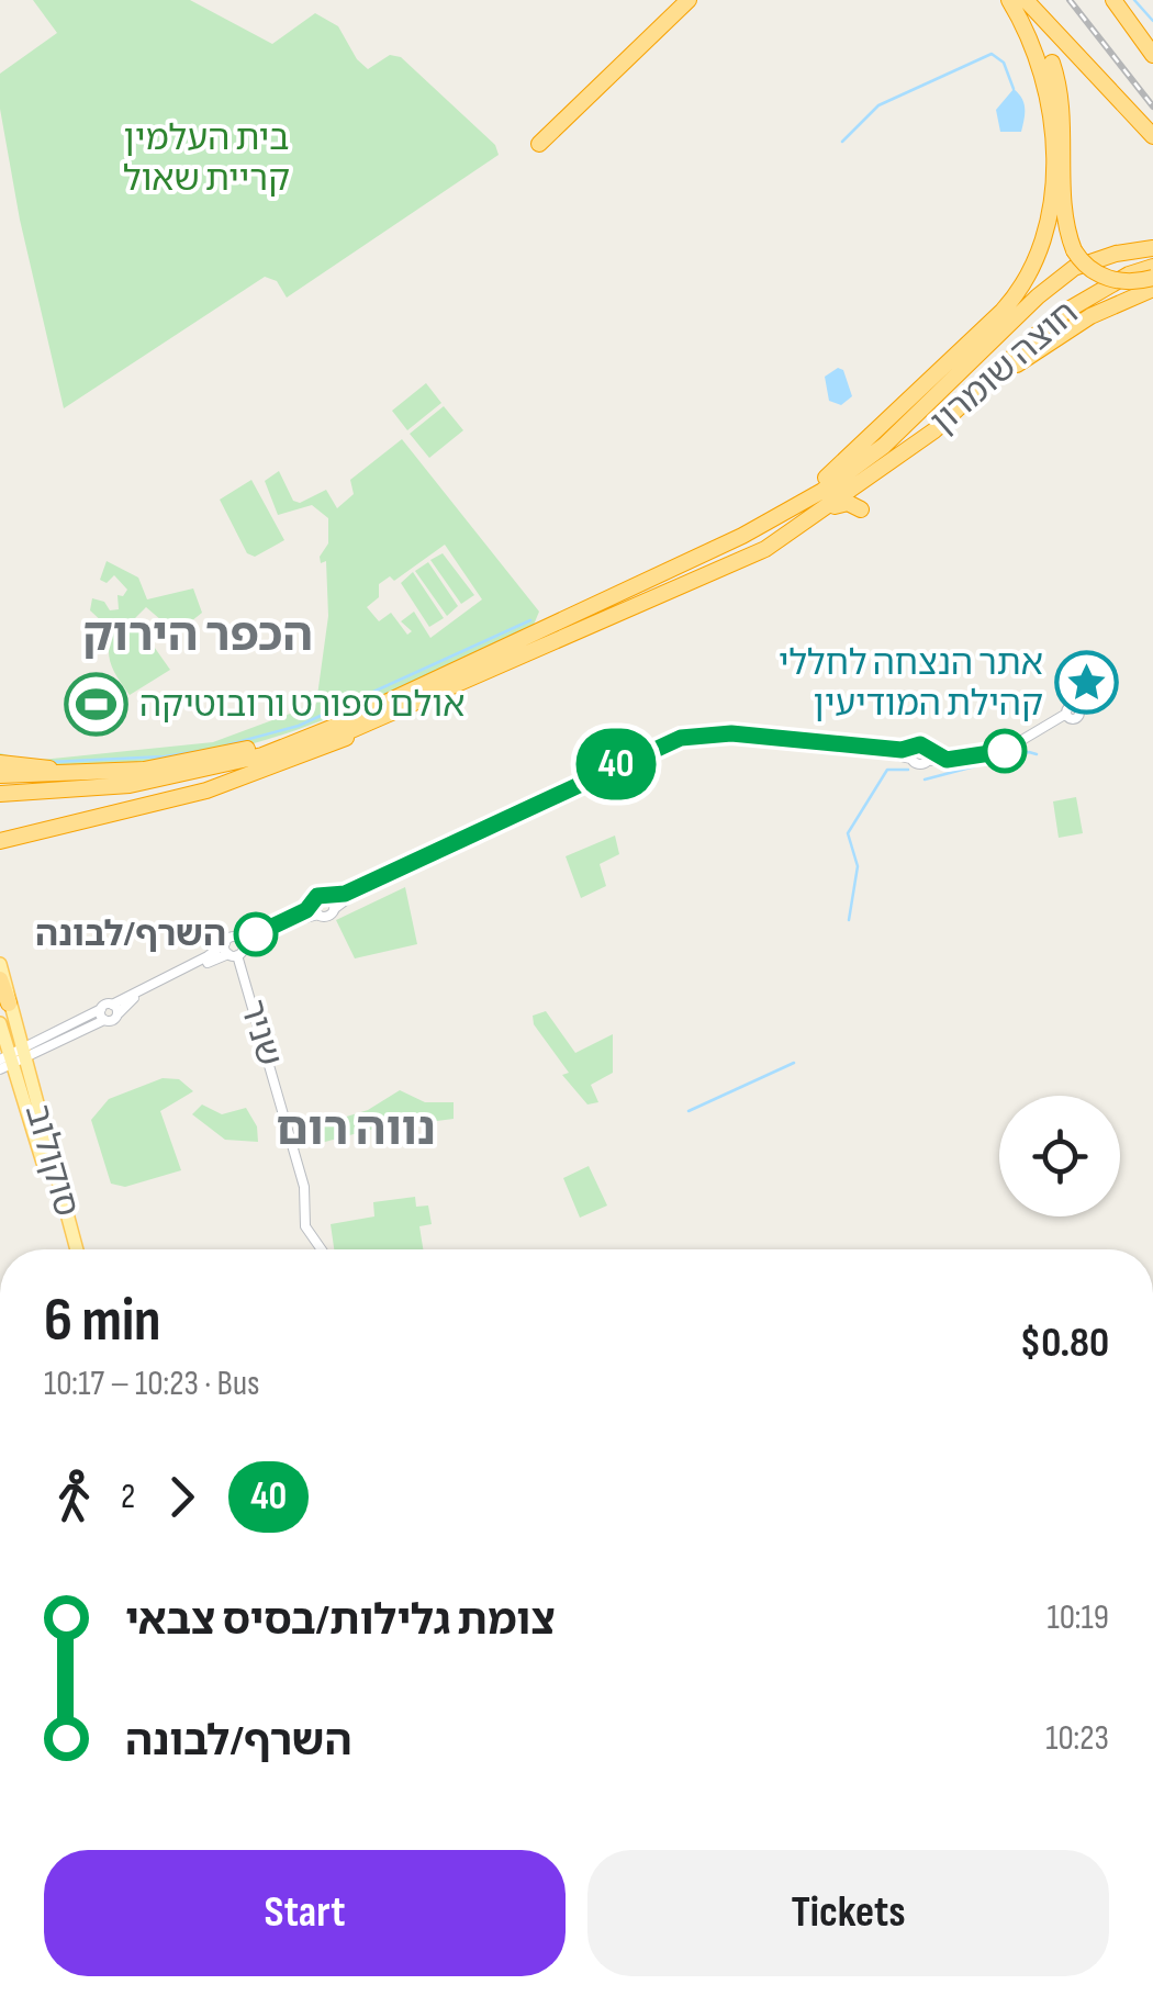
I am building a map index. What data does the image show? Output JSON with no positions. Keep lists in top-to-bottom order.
{
  "streets": {
    "highway": ["חוצה שומרון"],
    "main road": ["סוקולוב"],
    "street": ["שניר"]
  },
  "districts": ["הכפר הירוק", "נווה רום"],
  "parks": ["בית העלמין קריית שאול"],
  "places": {
    "place": ["אתר הנצחה לחללי קהילת המודיעין"],
    "sports": ["אולם ספורט ורובוטיקה"],
    "other": ["השרף/לבונה"]
  },
  "lines": ["bus line 40"],
  "page": {
    "on_map": "40",
    "heading": ["6 min", "10:17 – 10:23 · Bus", "$0.80"],
    "legs": ["2", "40"],
    "list": [
      {
        "name": "צומת גלילות/בסיס צבאי",
        "value": "10:19"
      },
      {
        "name": "השרף/לבונה",
        "value": "10:23"
      }
    ],
    "buttons": ["Start", "Tickets"]
  }
}
